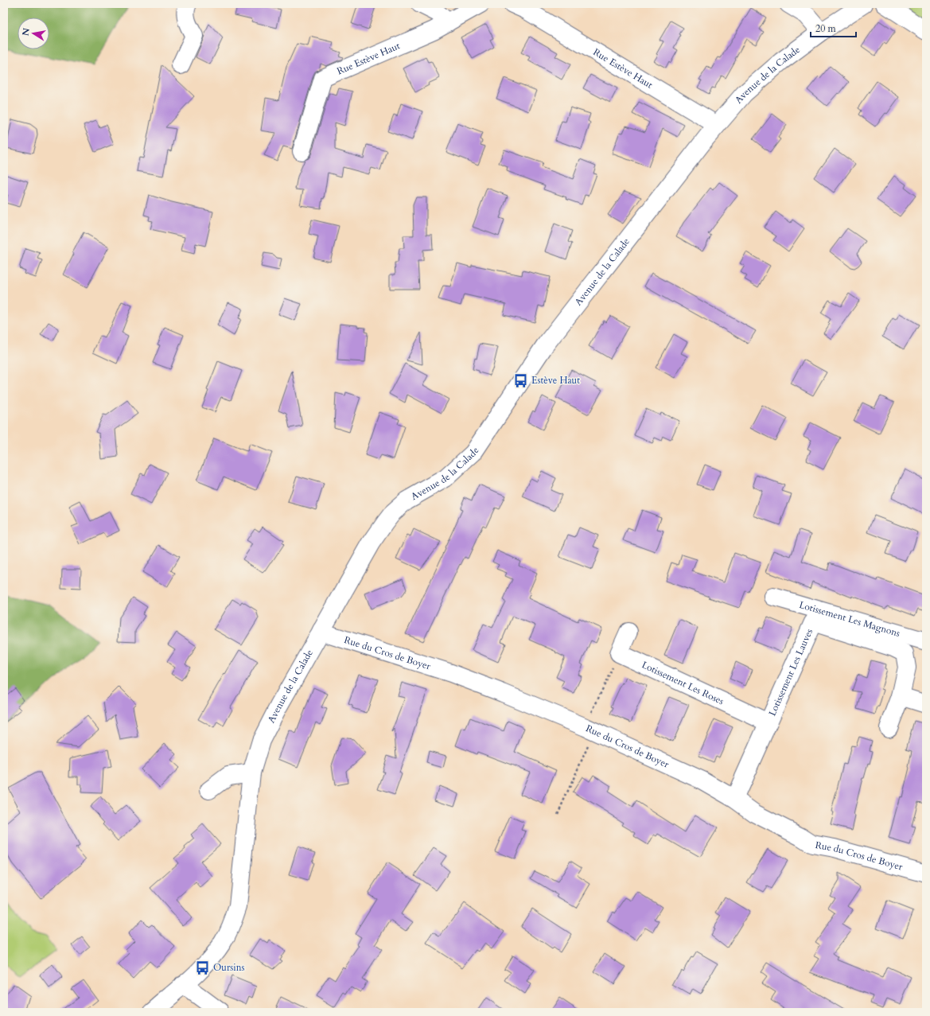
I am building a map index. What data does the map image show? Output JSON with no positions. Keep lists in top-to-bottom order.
{
  "streets": {
    "street": [
      "Rue Estève Haut",
      "Avenue de la Calade",
      "Lotissement Les Magnons",
      "Rue du Cros de Boyer",
      "Lotissement Les Lauves",
      "Lotissement Les Roses"
    ]
  },
  "crossings": [
    ["Rue Estève Haut", "Avenue de la Calade"],
    ["Avenue de la Calade", "Rue du Cros de Boyer"],
    ["Lotissement Les Magnons", "Lotissement Les Lauves"],
    ["Rue du Cros de Boyer", "Lotissement Les Lauves"],
    ["Lotissement Les Lauves", "Lotissement Les Roses"]
  ],
  "places": {
    "bus stop": ["Estève Haut", "Oursins"]
  },
  "scale_bar": "20 m",
  "north": "left"
}
